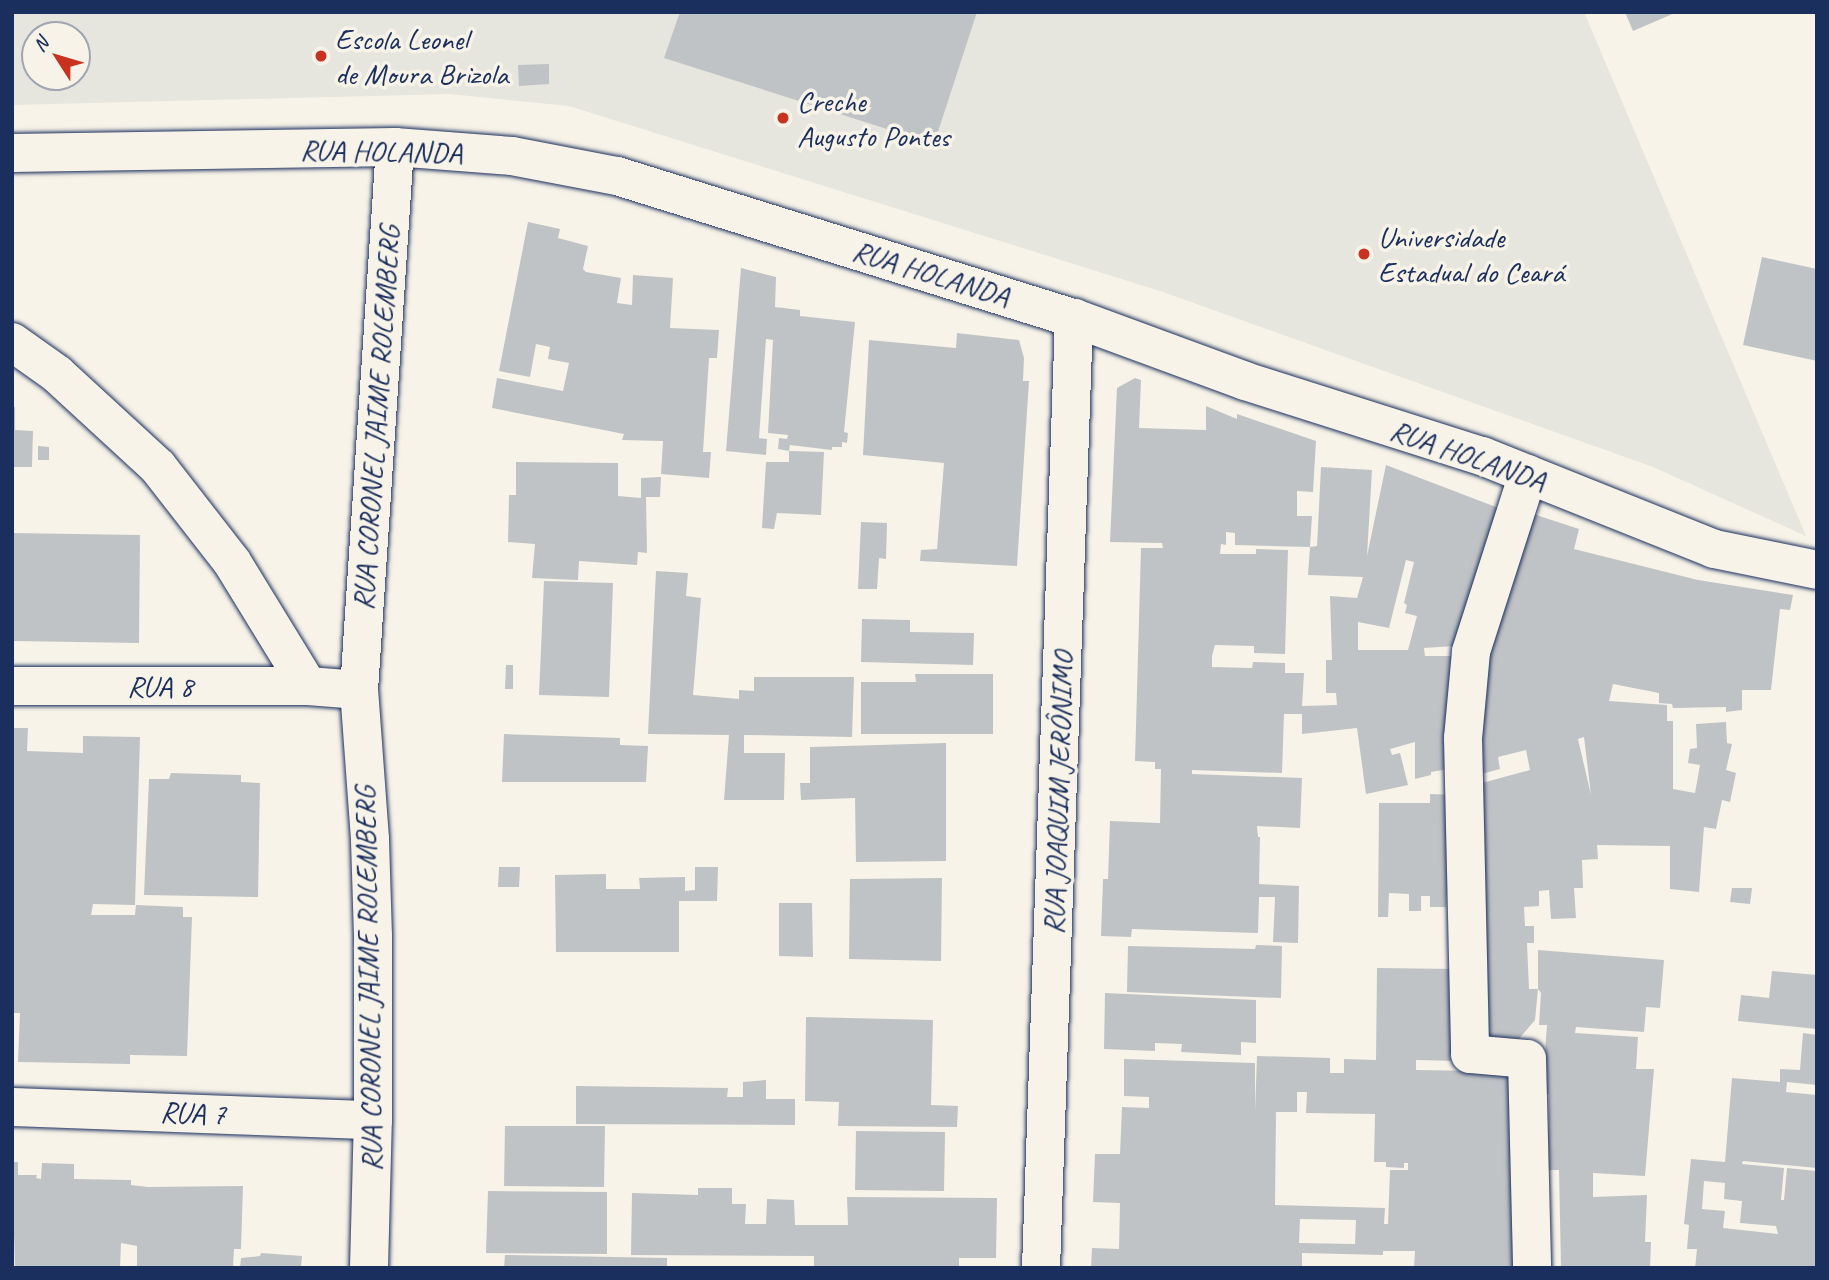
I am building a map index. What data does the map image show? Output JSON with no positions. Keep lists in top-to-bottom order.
{
  "streets": {
    "street": [
      "RUA HOLANDA",
      "RUA CORONEL JAIME ROLEMBERG",
      "RUA 8",
      "RUA JOAQUIM JERÔNIMO",
      "RUA 7"
    ]
  },
  "crossings": [
    ["RUA HOLANDA", "RUA CORONEL JAIME ROLEMBERG"],
    ["RUA HOLANDA", "RUA JOAQUIM JERÔNIMO"],
    ["RUA CORONEL JAIME ROLEMBERG", "RUA 7"]
  ],
  "places": ["Escola Leonel de Moura Brizola", "Creche Augusto Pontes", "Universidade Estadual do Ceará"],
  "north": "top left"
}
